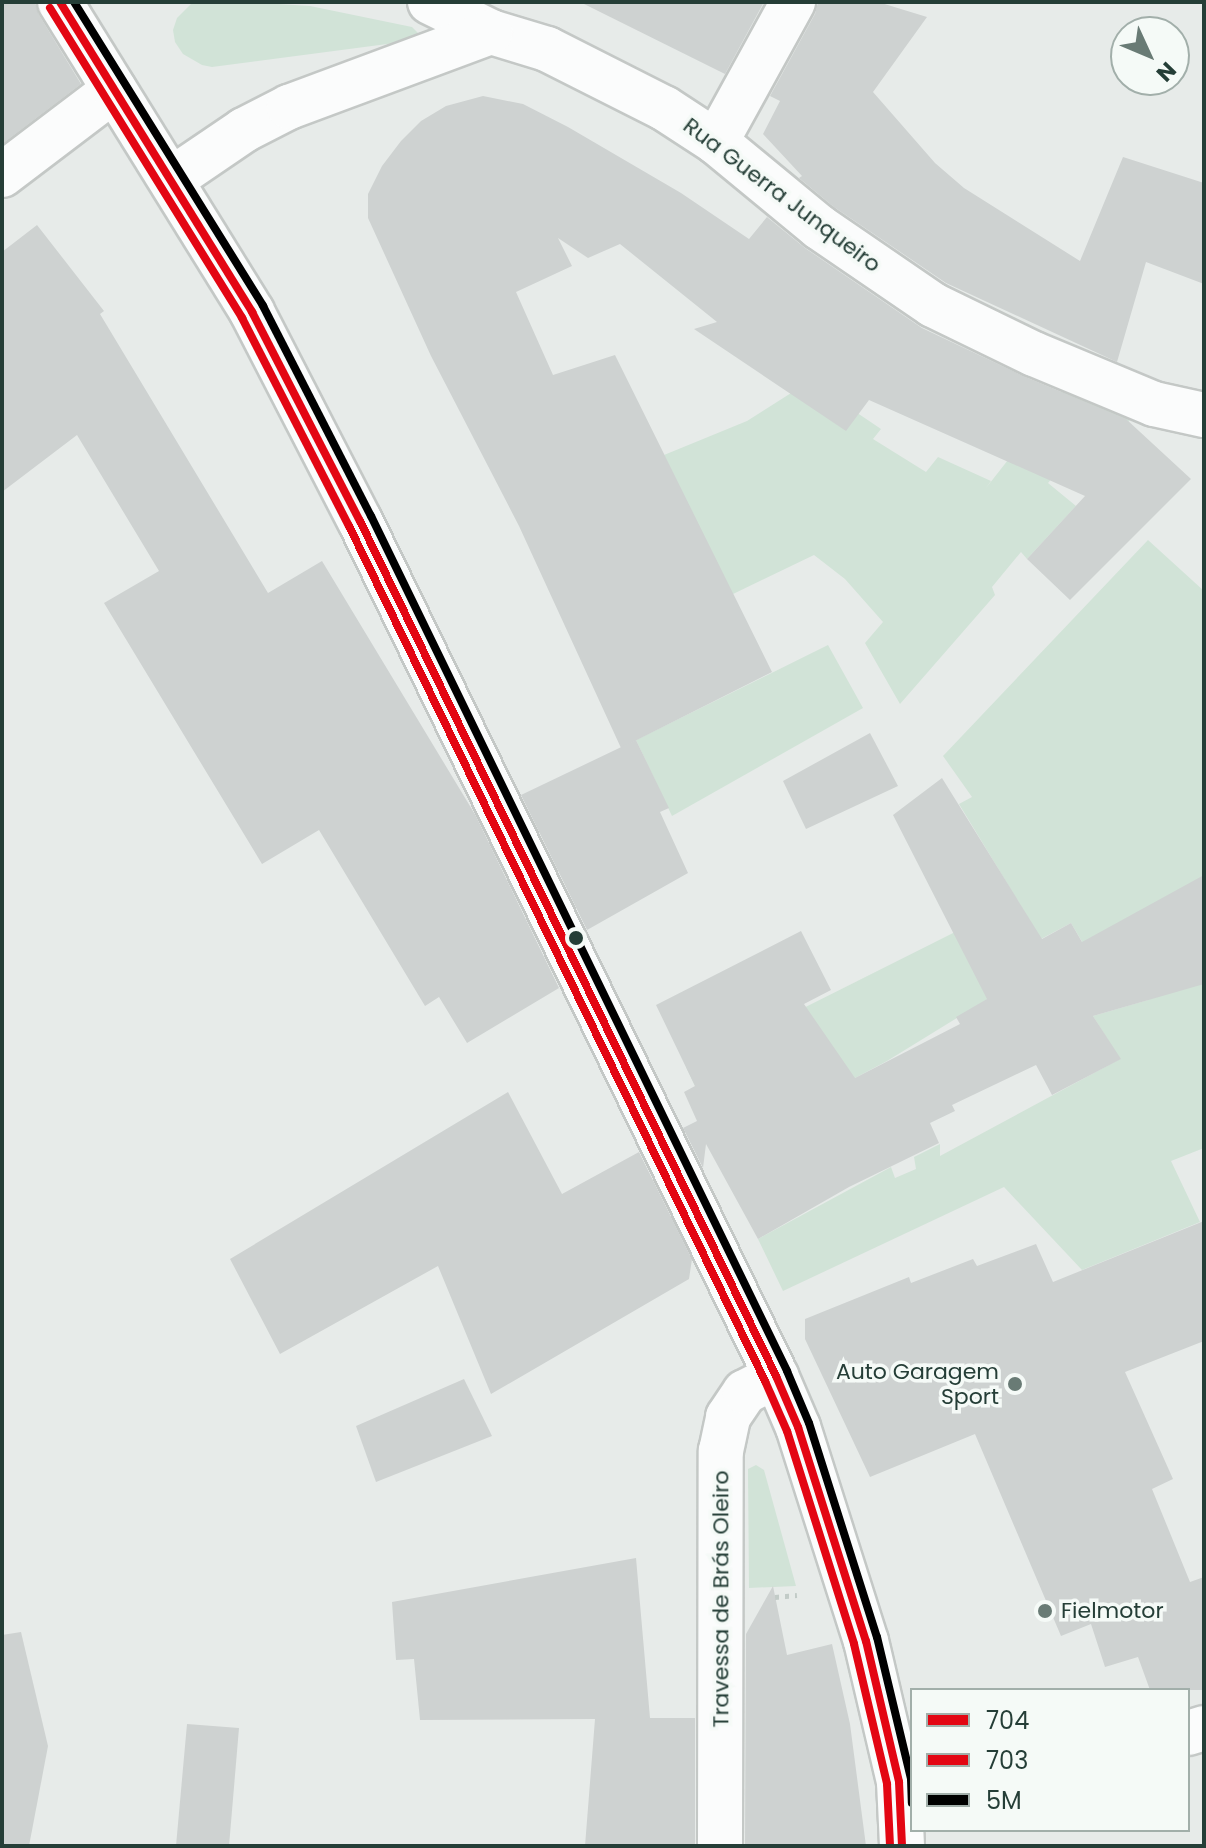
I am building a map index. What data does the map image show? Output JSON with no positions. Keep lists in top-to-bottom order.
{
  "streets": {
    "street": ["Rua Guerra Junqueiro", "Travessa de Brás Oleiro"]
  },
  "places": ["Auto Garagem Sport", "Fielmotor"],
  "lines": ["transit line 704", "transit line 5M", "transit line 703"],
  "legend": ["704", "703", "5M"],
  "north": "bottom right"
}
